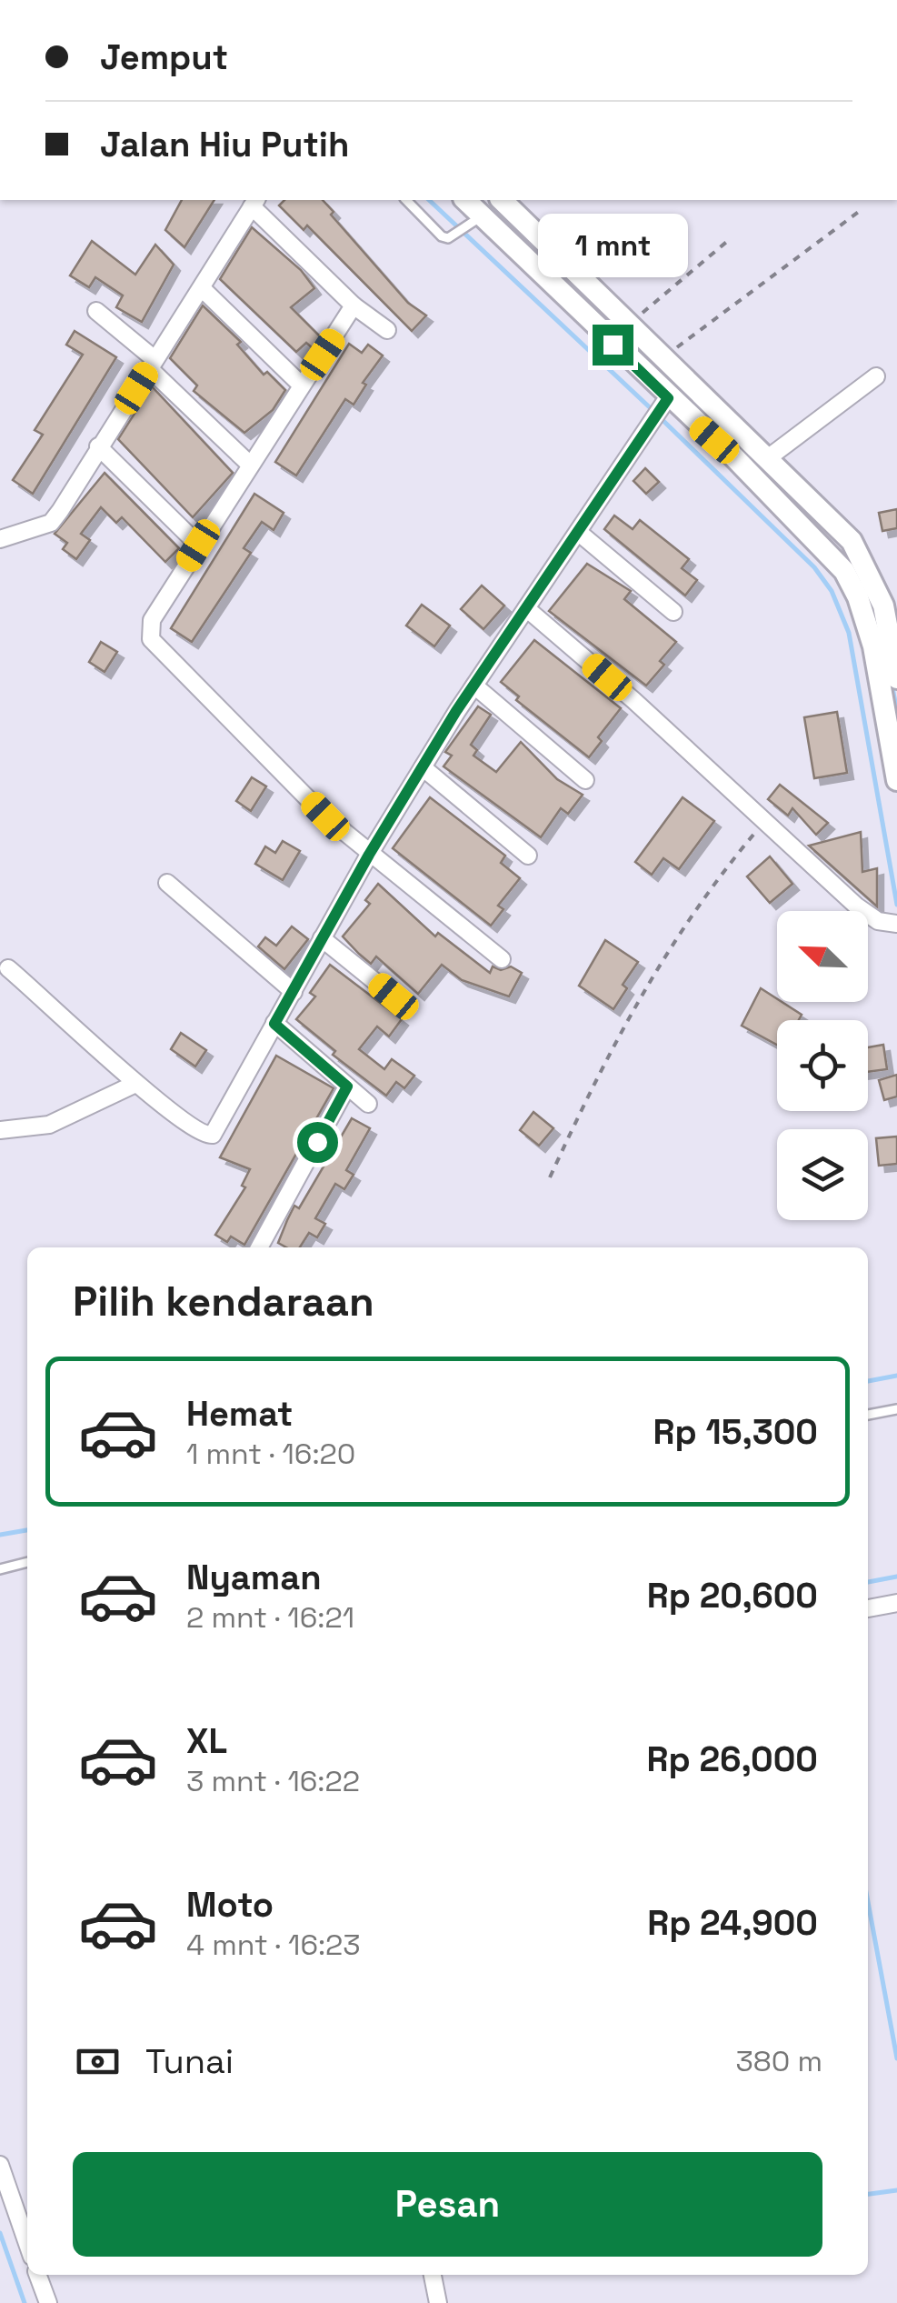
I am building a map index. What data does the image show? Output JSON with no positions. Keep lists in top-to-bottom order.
{
  "north": "top left",
  "page": {
    "banner": ["Jemput", "Jalan Hiu Putih"],
    "bubble": "1 mnt",
    "heading": "Pilih kendaraan",
    "list": [
      {
        "name": "Hemat",
        "note": "1 mnt · 16:20",
        "value": "Rp 15,300"
      },
      {
        "name": "Nyaman",
        "note": "2 mnt · 16:21",
        "value": "Rp 20,600"
      },
      {
        "name": "XL",
        "note": "3 mnt · 16:22",
        "value": "Rp 26,000"
      },
      {
        "name": "Moto",
        "note": "4 mnt · 16:23",
        "value": "Rp 24,900"
      }
    ],
    "pay": ["Tunai", "380 m"],
    "buttons": "Pesan"
  }
}
